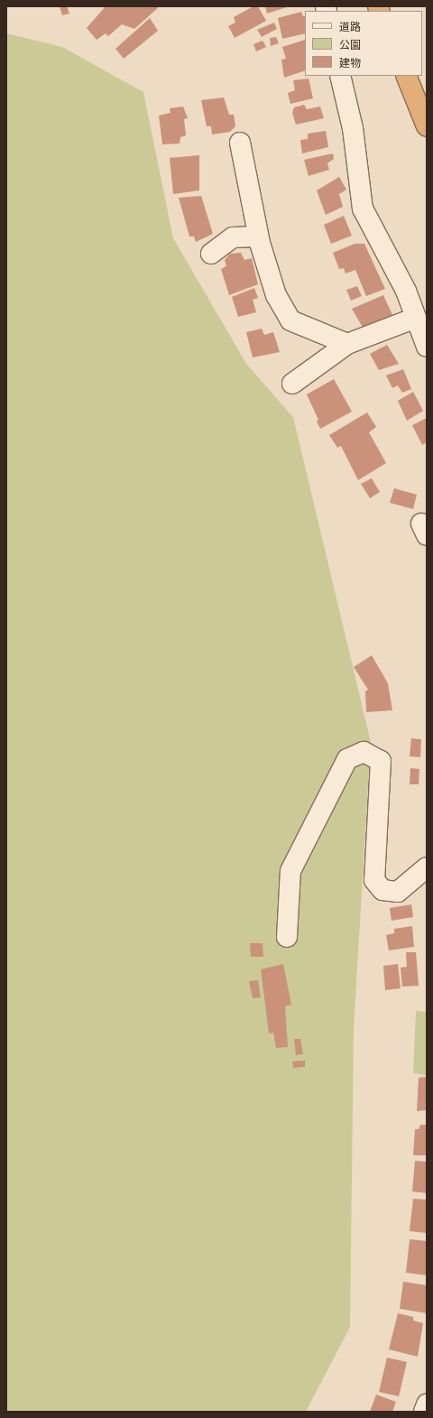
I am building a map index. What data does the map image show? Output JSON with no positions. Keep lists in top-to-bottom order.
{
  "legend": ["道路", "公園", "建物"]
}
